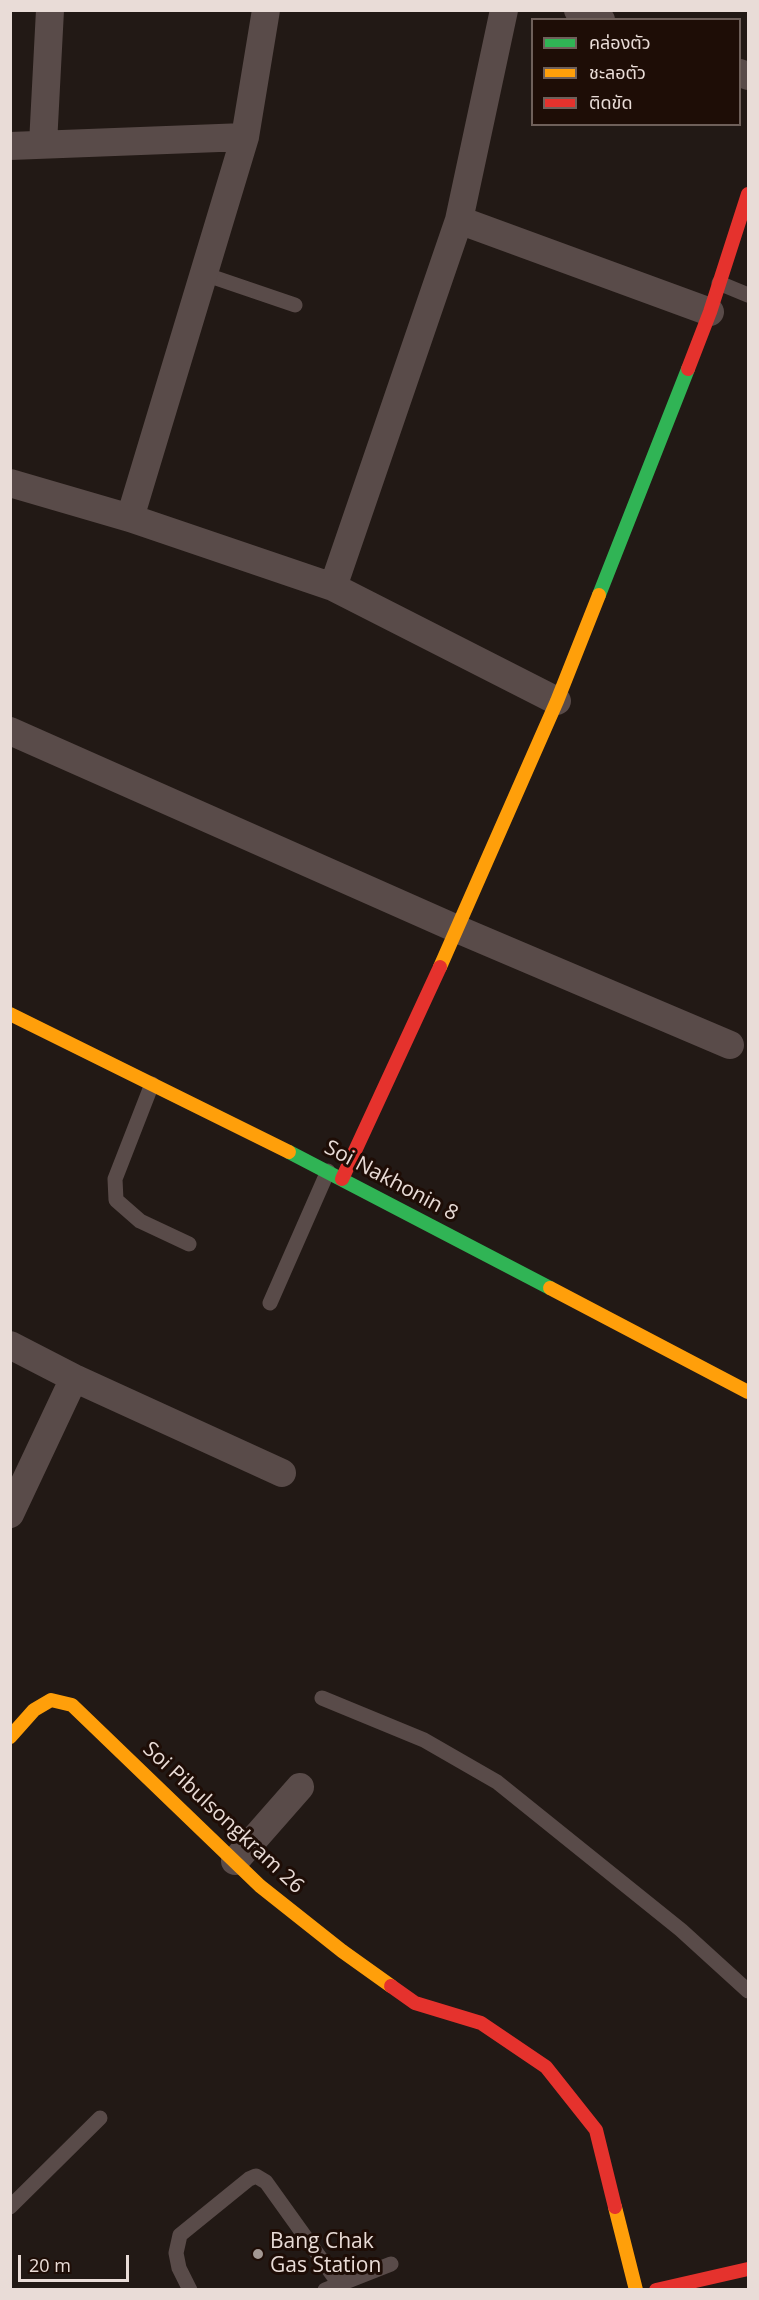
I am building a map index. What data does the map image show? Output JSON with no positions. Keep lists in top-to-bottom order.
{
  "streets": {
    "street": ["Soi Nakhonin 8", "Soi Pibulsongkram 26"]
  },
  "places": ["Bang Chak Gas Station"],
  "legend": ["คล่องตัว", "ชะลอตัว", "ติดขัด"],
  "scale_bar": "20 m"
}
